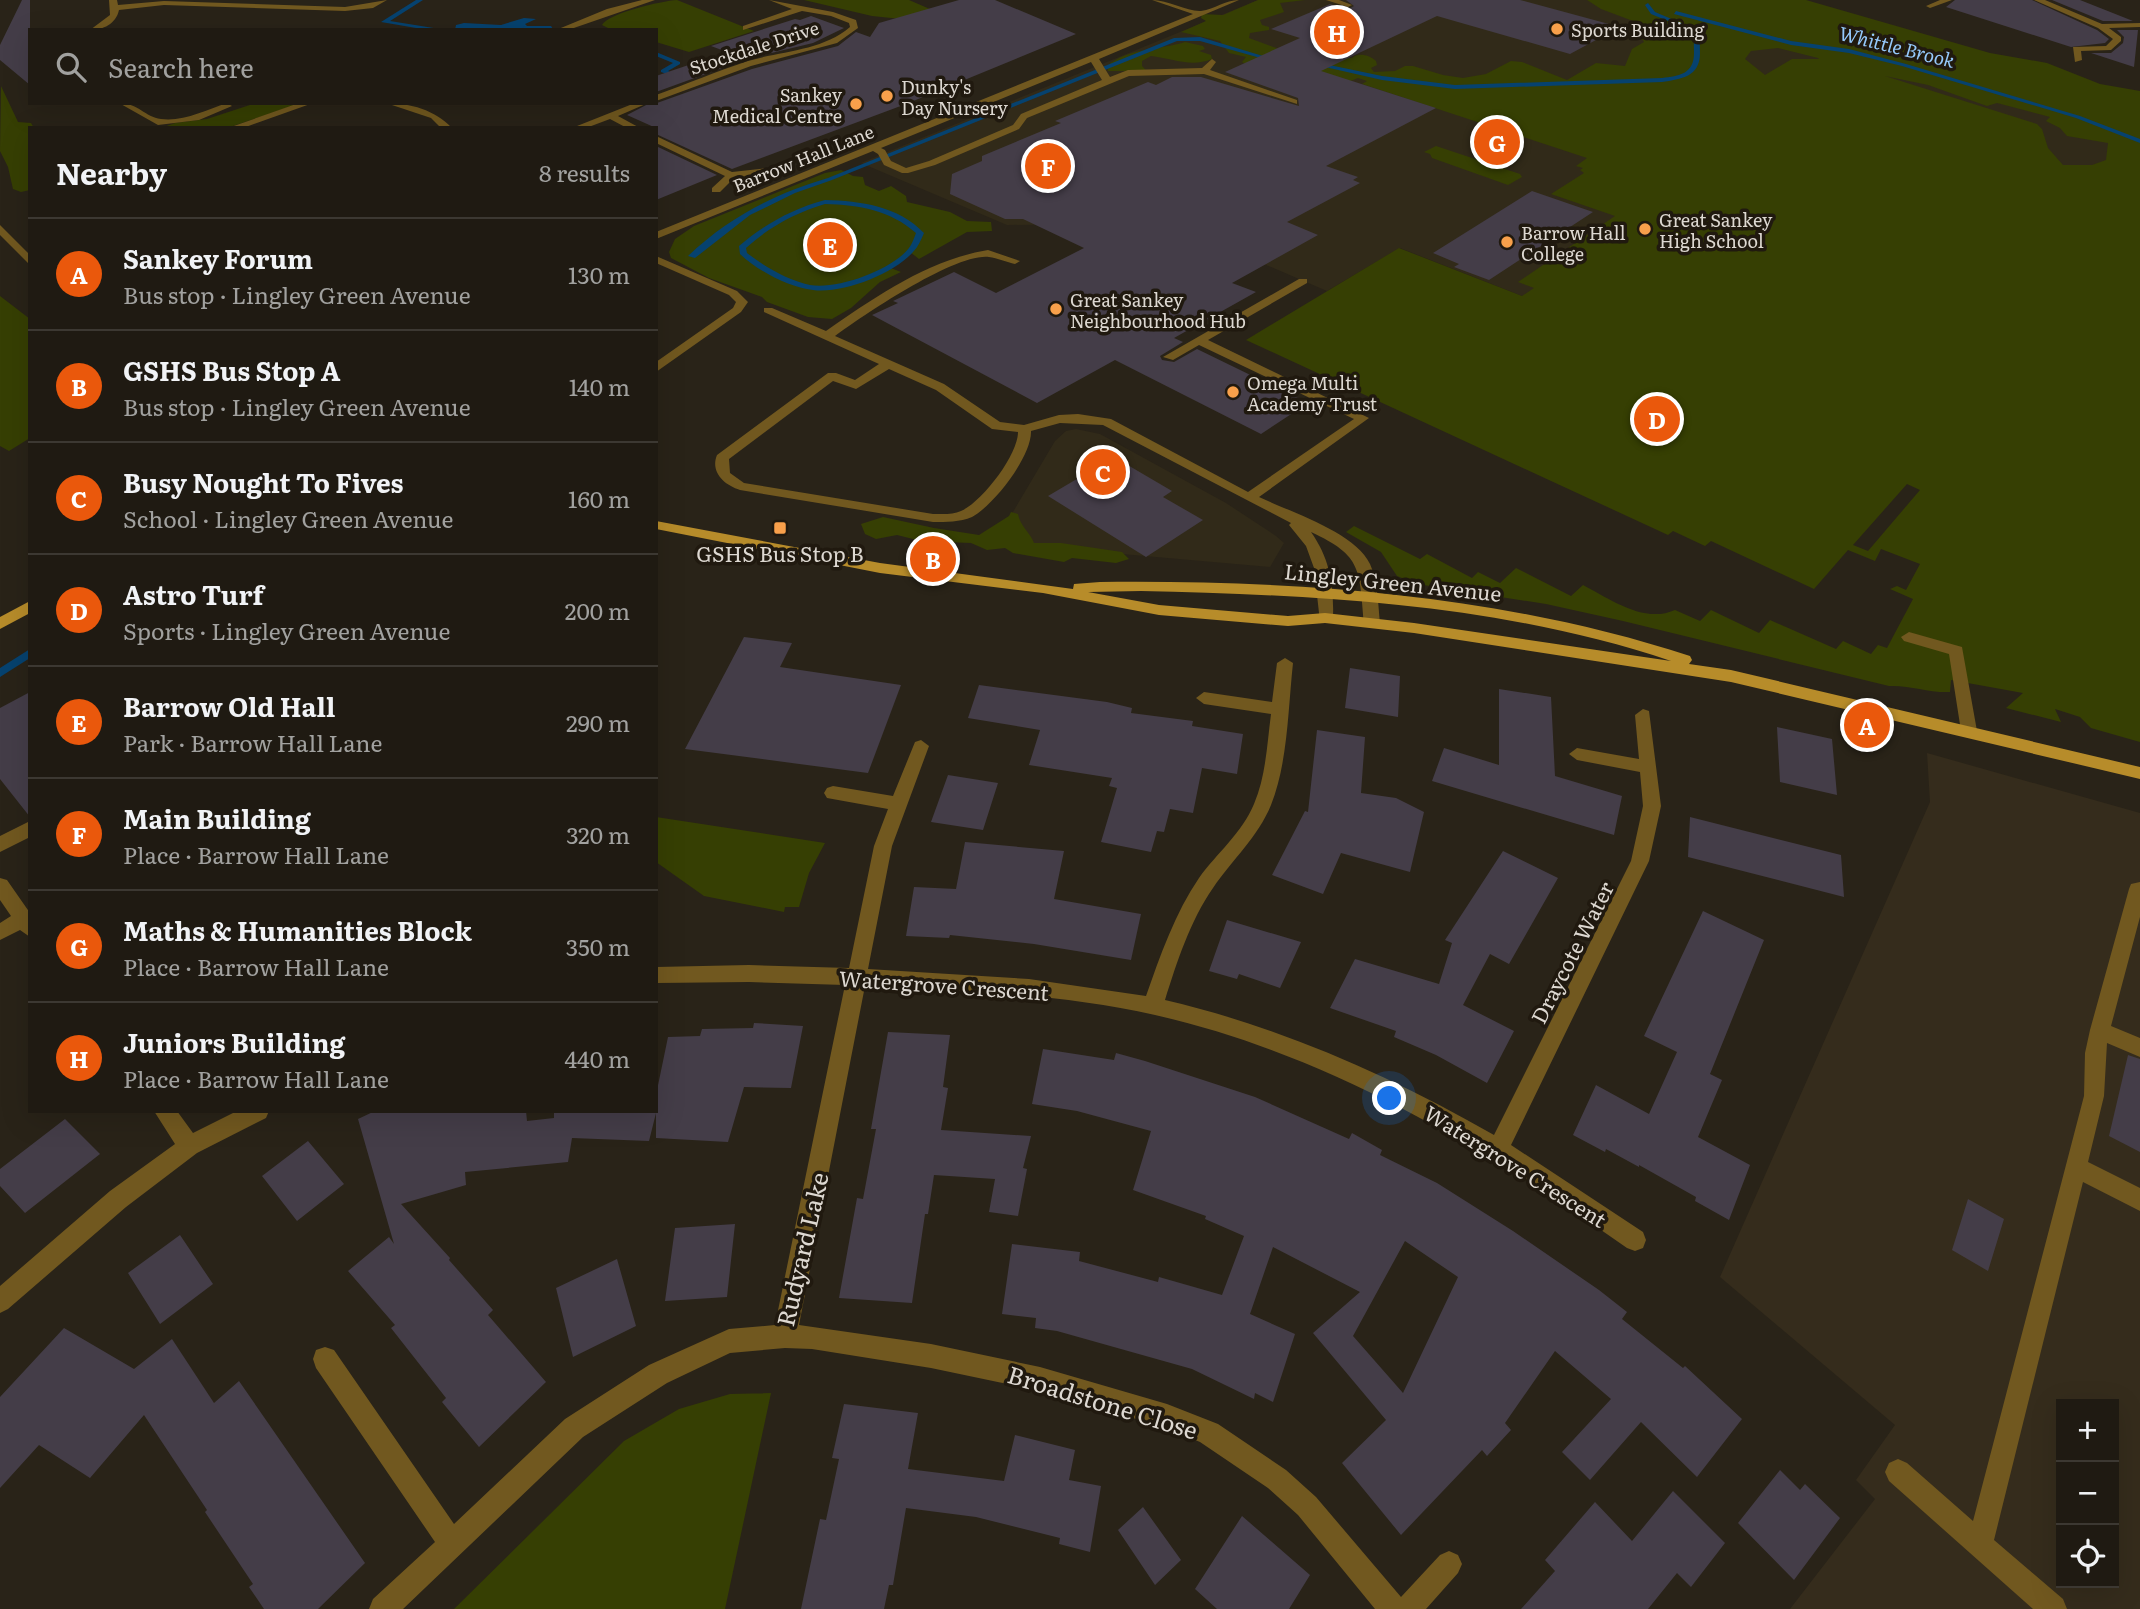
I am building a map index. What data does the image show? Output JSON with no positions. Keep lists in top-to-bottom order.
{
  "streets": {
    "main road": ["Lingley Green Avenue"],
    "street": [
      "Stockdale Drive",
      "Barrow Hall Lane",
      "Draycote Water",
      "Watergrove Crescent",
      "Rudyard Lake",
      "Broadstone Close"
    ]
  },
  "crossings": [
    ["Draycote Water", "Watergrove Crescent"],
    ["Watergrove Crescent", "Rudyard Lake"],
    ["Rudyard Lake", "Broadstone Close"]
  ],
  "water": ["Whittle Brook"],
  "places": {
    "other": [
      "Sports Building",
      "Dunky's Day Nursery",
      "Sankey Medical Centre",
      "Great Sankey High School",
      "Barrow Hall College",
      "Great Sankey Neighbourhood Hub",
      "Omega Multi Academy Trust"
    ],
    "transit": ["GSHS Bus Stop B"]
  },
  "page": {
    "pins": [
      "H",
      "G",
      "F",
      "E",
      "D",
      "C",
      "B",
      "A"
    ],
    "search": "Search here",
    "heading": ["Nearby", "8 results"],
    "list": [
      {
        "mark": "A",
        "name": "Sankey Forum",
        "note": "Bus stop · Lingley Green Avenue",
        "value": "130 m"
      },
      {
        "mark": "B",
        "name": "GSHS Bus Stop A",
        "note": "Bus stop · Lingley Green Avenue",
        "value": "140 m"
      },
      {
        "mark": "C",
        "name": "Busy Nought To Fives",
        "note": "School · Lingley Green Avenue",
        "value": "160 m"
      },
      {
        "mark": "D",
        "name": "Astro Turf",
        "note": "Sports · Lingley Green Avenue",
        "value": "200 m"
      },
      {
        "mark": "E",
        "name": "Barrow Old Hall",
        "note": "Park · Barrow Hall Lane",
        "value": "290 m"
      },
      {
        "mark": "F",
        "name": "Main Building",
        "note": "Place · Barrow Hall Lane",
        "value": "320 m"
      },
      {
        "mark": "G",
        "name": "Maths & Humanities Block",
        "note": "Place · Barrow Hall Lane",
        "value": "350 m"
      },
      {
        "mark": "H",
        "name": "Juniors Building",
        "note": "Place · Barrow Hall Lane",
        "value": "440 m"
      }
    ],
    "map_buttons": ["+", "−"]
  }
}
